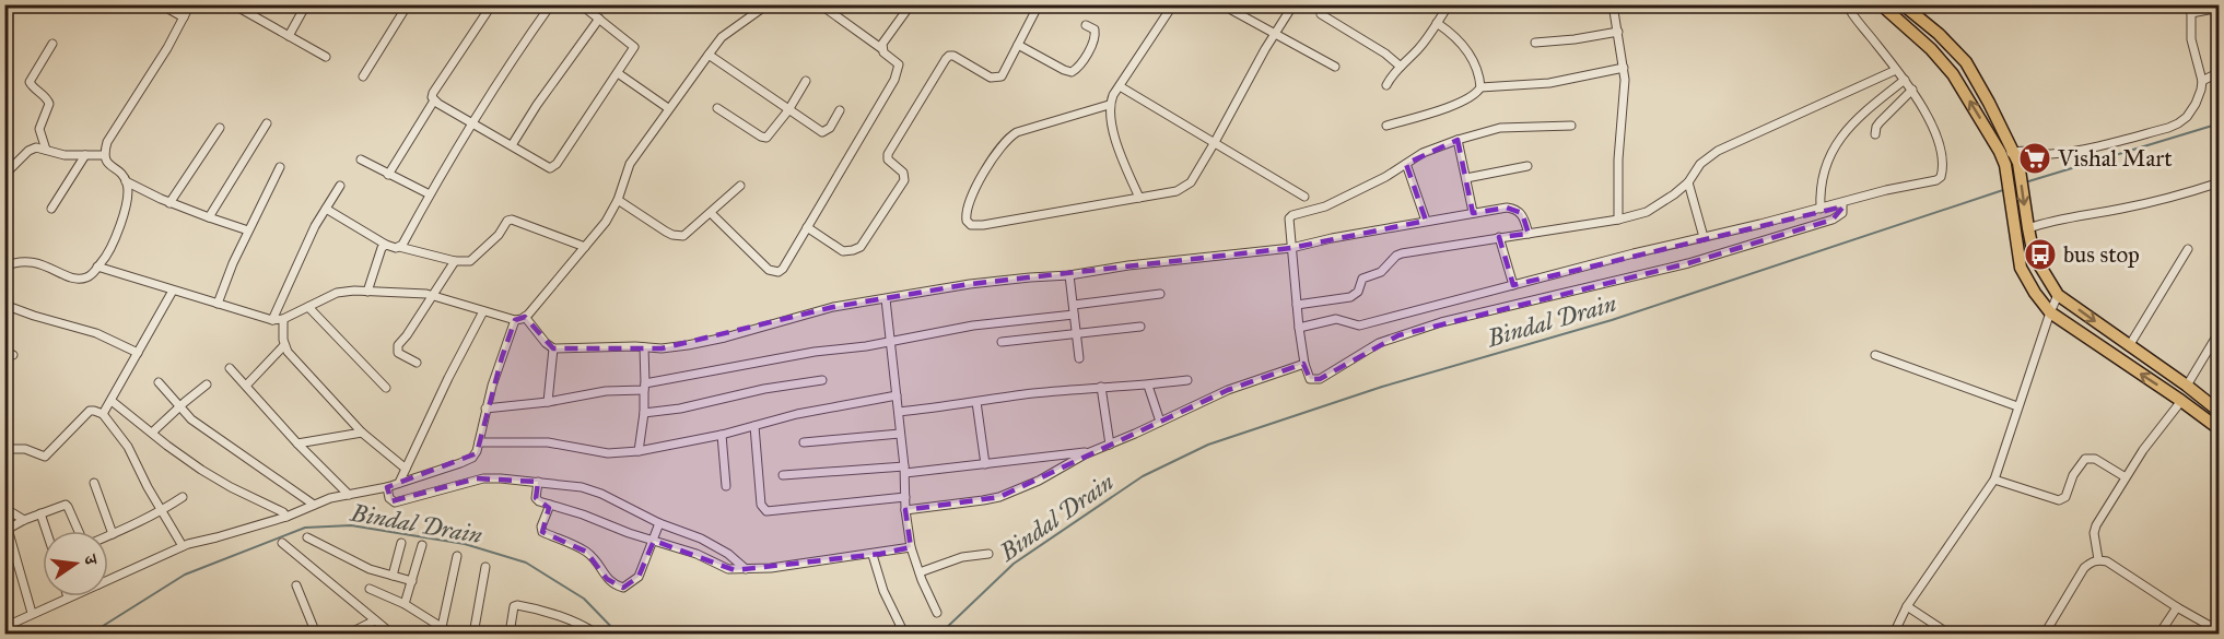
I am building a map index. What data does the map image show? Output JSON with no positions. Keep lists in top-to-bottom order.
{
  "water": ["Bindal Drain"],
  "places": {
    "supermarket": ["Vishal Mart"],
    "bus stop": ["bus stop"]
  },
  "north": "right"
}
